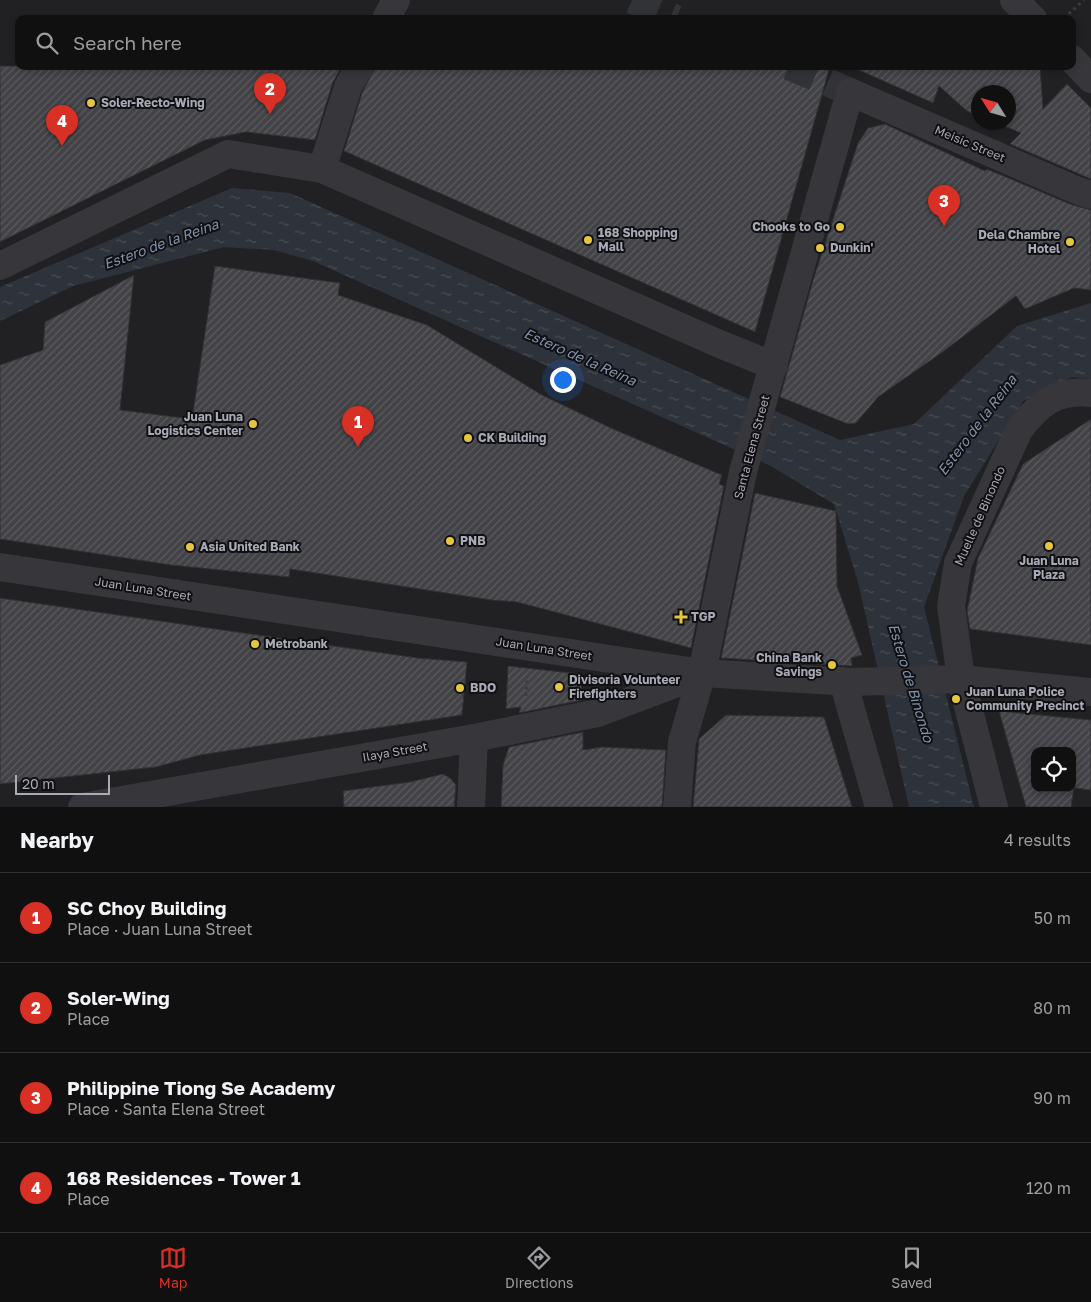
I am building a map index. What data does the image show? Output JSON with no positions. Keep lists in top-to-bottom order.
{
  "streets": {
    "street": [
      "Meisic Street",
      "Santa Elena Street",
      "Muelle de Binondo",
      "Juan Luna Street",
      "Ilaya Street"
    ]
  },
  "crossings": [
    ["Meisic Street", "Santa Elena Street"],
    ["Santa Elena Street", "Juan Luna Street"],
    ["Santa Elena Street", "Ilaya Street"],
    ["Muelle de Binondo", "Juan Luna Street"],
    ["Juan Luna Street", "Ilaya Street"]
  ],
  "water": ["Estero de la Reina", "Estero de Binondo"],
  "places": {
    "other": [
      "Soler-Recto-Wing",
      "Chooks to Go",
      "168 Shopping Mall",
      "Dela Chambre Hotel",
      "Dunkin'",
      "Juan Luna Logistics Center",
      "CK Building",
      "PNB",
      "Juan Luna Plaza",
      "Asia United Bank",
      "Metrobank",
      "China Bank Savings",
      "Divisoria Volunteer Firefighters",
      "BDO",
      "Juan Luna Police Community Precinct"
    ],
    "health": ["TGP"]
  },
  "scale_bar": "20 m",
  "north": "top left",
  "page": {
    "search": "Search here",
    "pins": [
      "2",
      "4",
      "3",
      "1"
    ],
    "scale": "20 m",
    "heading": ["Nearby", "4 results"],
    "list": [
      {
        "mark": "1",
        "name": "SC Choy Building",
        "note": "Place · Juan Luna Street",
        "value": "50 m"
      },
      {
        "mark": "2",
        "name": "Soler-Wing",
        "note": "Place",
        "value": "80 m"
      },
      {
        "mark": "3",
        "name": "Philippine Tiong Se Academy",
        "note": "Place · Santa Elena Street",
        "value": "90 m"
      },
      {
        "mark": "4",
        "name": "168 Residences - Tower 1",
        "note": "Place",
        "value": "120 m"
      }
    ],
    "nav": ["Map", "Directions", "Saved"]
  }
}
